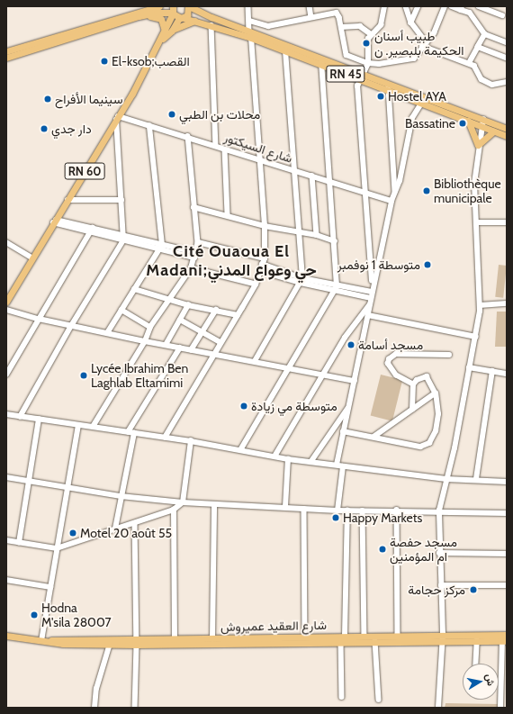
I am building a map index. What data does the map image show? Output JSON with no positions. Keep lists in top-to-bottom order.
{
  "streets": {
    "main road": ["RN 45", "RN 60", "شارع العقيد عميروش"],
    "street": ["شارع السيكتور"]
  },
  "crossings": [
    ["RN 45", "RN 60"],
    ["شارع السيكتور", "RN 60"]
  ],
  "districts": ["Cité Ouaoua El Madani;حي وعواع المدني"],
  "places": [
    "طبيب أسنان الحكيمة بلبصير. ن",
    "El-ksob;القصب",
    "Hostel AYA",
    "سينيما الأفراح",
    "محلات بن الطبي",
    "Bassatine",
    "دار جدي",
    "Bibliothèque municipale",
    "متوسطة 1 نوفمبر",
    "مسجد أسامة",
    "Lycée Ibrahim Ben Laghlab Eltamimi",
    "متوسطة مي زيادة",
    "Happy Markets",
    "Motel 20 août 55",
    "مسجد حفصة ام المؤمنين",
    "مركز حجامة",
    "Hodna M'sila 28007"
  ],
  "north": "right"
}
